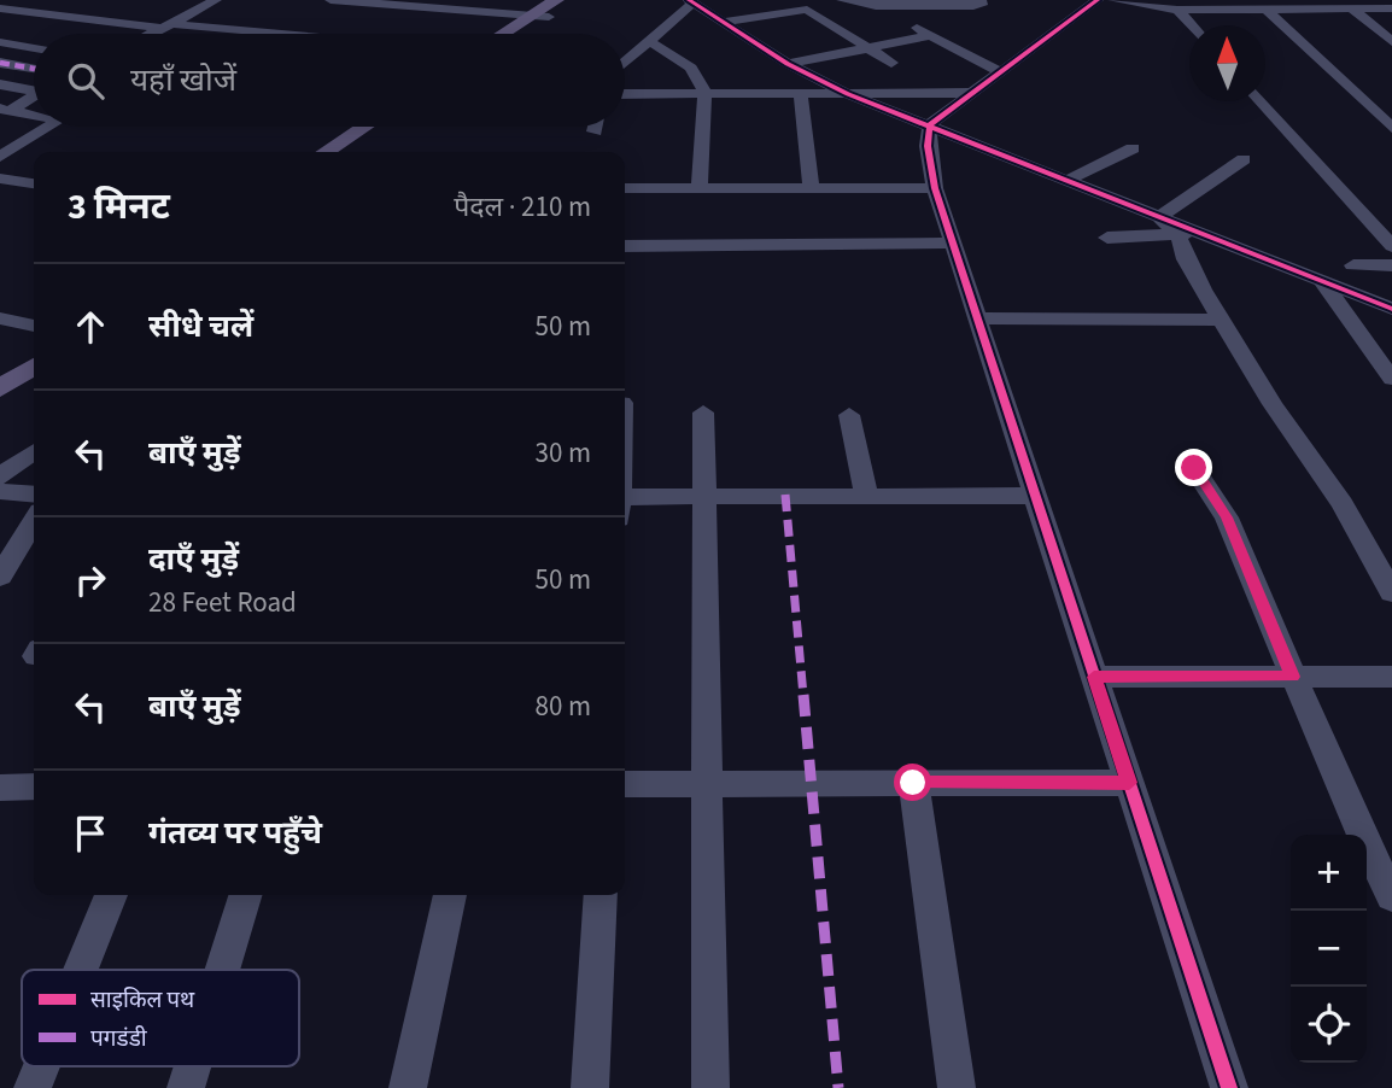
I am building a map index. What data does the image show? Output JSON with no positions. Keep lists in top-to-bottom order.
{
  "legend": ["साइकिल पथ", "पगडंडी"],
  "north": "top",
  "page": {
    "search": "यहाँ खोजें",
    "heading": ["3 मिनट", "पैदल · 210 m"],
    "list": [
      ["सीधे चलें", "50 m"],
      ["बाएँ मुड़ें", "30 m"],
      ["दाएँ मुड़ें", "28 Feet Road", "50 m"],
      ["बाएँ मुड़ें", "80 m"],
      "गंतव्य पर पहुँचे"
    ],
    "map_buttons": ["+", "−"]
  }
}
